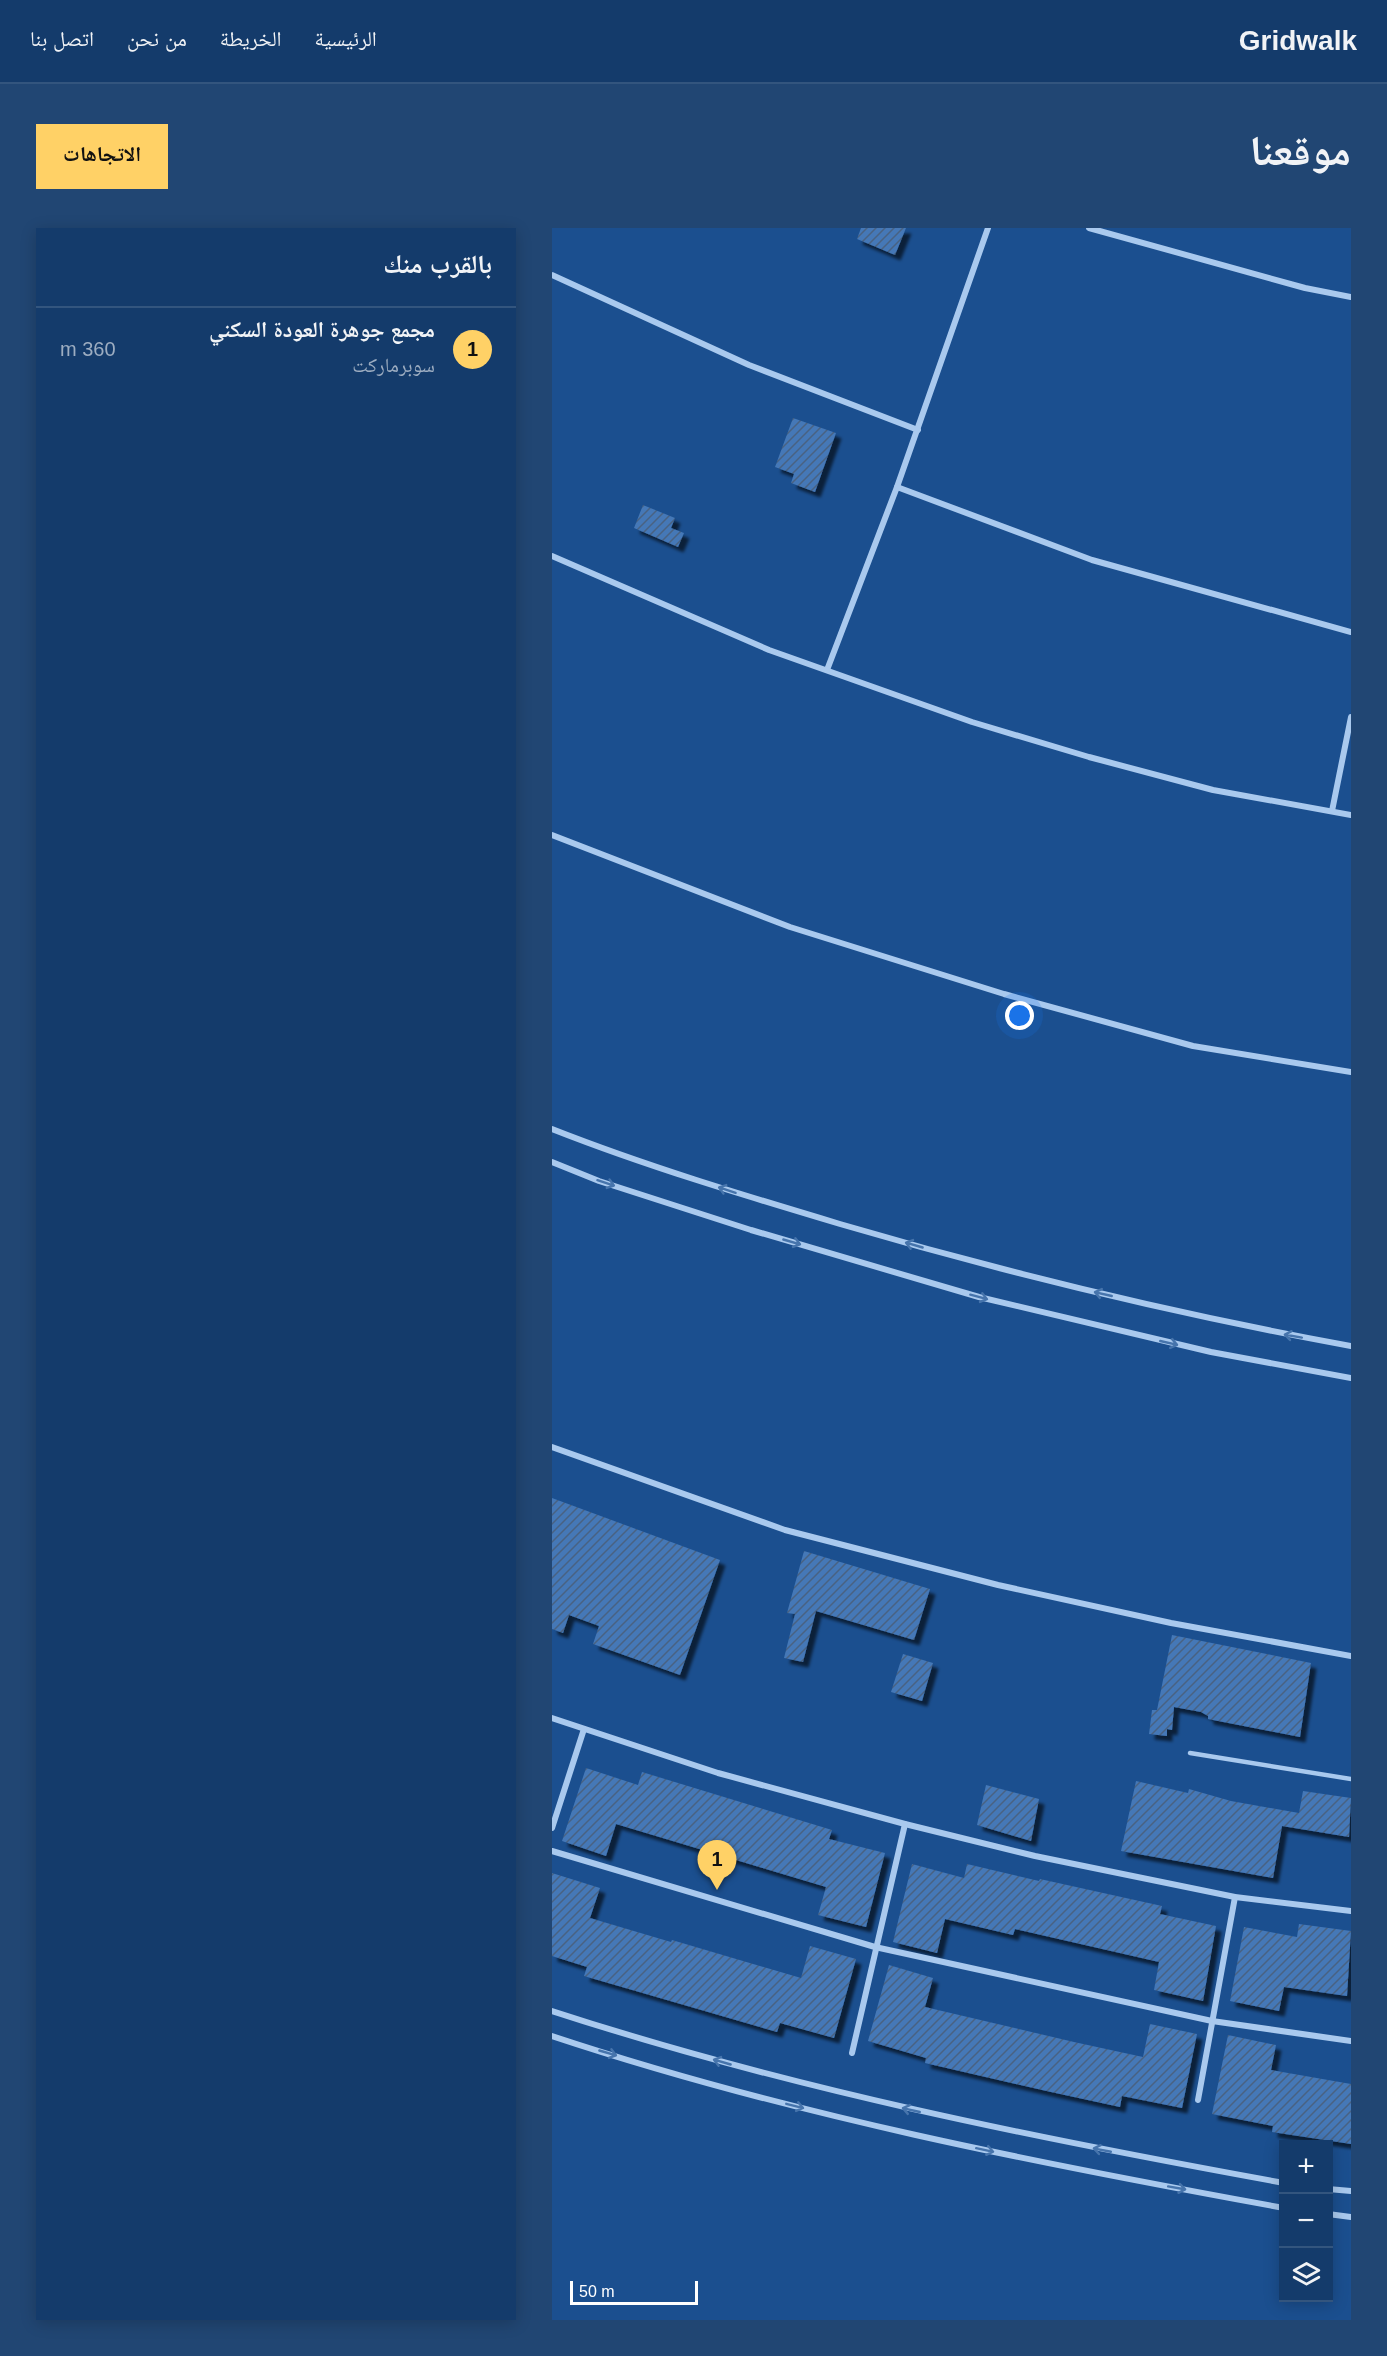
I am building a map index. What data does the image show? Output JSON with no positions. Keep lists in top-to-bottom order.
{
  "scale_bar": "50 m",
  "page": {
    "header": "Gridwalk",
    "nav": [
      "الرئيسية",
      "الخريطة",
      "من نحن",
      "اتصل بنا"
    ],
    "title": "موقعنا",
    "buttons": "الاتجاهات",
    "heading": "بالقرب منك",
    "list": [
      {
        "mark": "1",
        "name": "مجمع جوهرة العودة السكني",
        "note": "سوبرماركت",
        "value": "360 m"
      }
    ],
    "pins": "1",
    "map_buttons": ["+", "−"],
    "scale": "50 m"
  }
}
